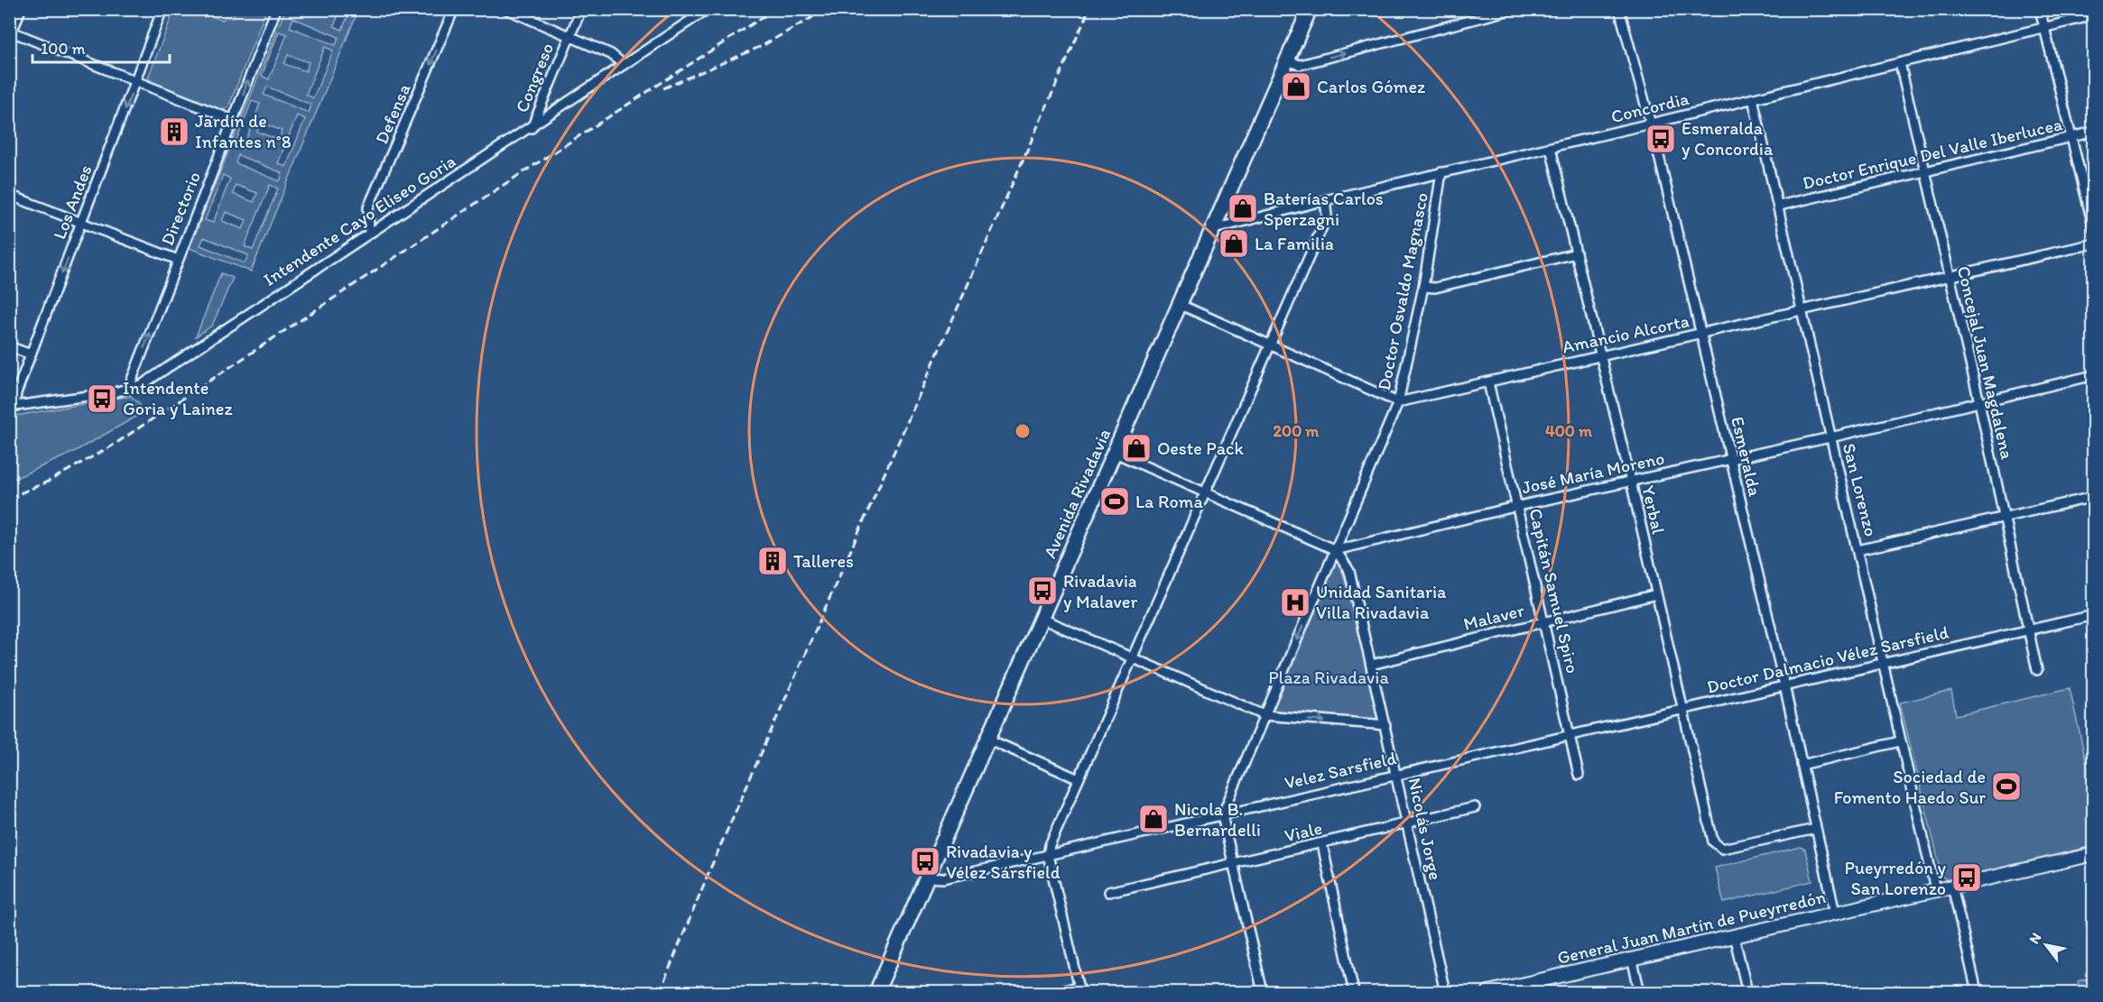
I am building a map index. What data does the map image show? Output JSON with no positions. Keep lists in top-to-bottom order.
{
  "streets": {
    "main road": ["Avenida Rivadavia"],
    "street": [
      "Congreso",
      "Concordia",
      "Defensa",
      "Doctor Enrique Del Valle Iberlucea",
      "Los Andes",
      "Directorio",
      "Intendente Cayo Eliseo Goria",
      "Doctor Osvaldo Magnasco",
      "Amancio Alcorta",
      "Concejal Juan Magdalena",
      "Esmeralda",
      "José María Moreno",
      "San Lorenzo",
      "Yerbal",
      "Capitán Samuel Spiro",
      "Malaver",
      "Doctor Dalmacio Vélez Sarsfield",
      "Velez Sarsfield",
      "Nicolás Jorge",
      "Viale",
      "General Juan Martín de Pueyrredón"
    ]
  },
  "crossings": [
    ["Congreso", "Intendente Cayo Eliseo Goria"],
    ["Concordia", "Doctor Osvaldo Magnasco"],
    ["Concordia", "Concejal Juan Magdalena"],
    ["Concordia", "Esmeralda"],
    ["Concordia", "San Lorenzo"],
    ["Concordia", "Avenida Rivadavia"],
    ["Concordia", "Yerbal"],
    ["Defensa", "Intendente Cayo Eliseo Goria"],
    ["Doctor Enrique Del Valle Iberlucea", "Concejal Juan Magdalena"],
    ["Doctor Enrique Del Valle Iberlucea", "San Lorenzo"],
    ["Los Andes", "Intendente Cayo Eliseo Goria"],
    ["Directorio", "Intendente Cayo Eliseo Goria"],
    ["Doctor Osvaldo Magnasco", "Amancio Alcorta"],
    ["Doctor Osvaldo Magnasco", "José María Moreno"],
    ["Doctor Osvaldo Magnasco", "Velez Sarsfield"],
    ["Doctor Osvaldo Magnasco", "Nicolás Jorge"],
    ["Amancio Alcorta", "Concejal Juan Magdalena"],
    ["Amancio Alcorta", "Esmeralda"],
    ["Amancio Alcorta", "San Lorenzo"],
    ["Amancio Alcorta", "Yerbal"],
    ["Amancio Alcorta", "Capitán Samuel Spiro"],
    ["Concejal Juan Magdalena", "José María Moreno"],
    ["Concejal Juan Magdalena", "Doctor Dalmacio Vélez Sarsfield"],
    ["Esmeralda", "José María Moreno"],
    ["Esmeralda", "Yerbal"],
    ["Esmeralda", "Doctor Dalmacio Vélez Sarsfield"],
    ["Esmeralda", "General Juan Martín de Pueyrredón"],
    ["José María Moreno", "San Lorenzo"],
    ["José María Moreno", "Yerbal"],
    ["José María Moreno", "Capitán Samuel Spiro"],
    ["José María Moreno", "Nicolás Jorge"],
    ["San Lorenzo", "Doctor Dalmacio Vélez Sarsfield"],
    ["San Lorenzo", "General Juan Martín de Pueyrredón"],
    ["Avenida Rivadavia", "Velez Sarsfield"],
    ["Yerbal", "Malaver"],
    ["Yerbal", "Doctor Dalmacio Vélez Sarsfield"],
    ["Capitán Samuel Spiro", "Malaver"],
    ["Capitán Samuel Spiro", "Doctor Dalmacio Vélez Sarsfield"],
    ["Capitán Samuel Spiro", "Velez Sarsfield"],
    ["Malaver", "Nicolás Jorge"],
    ["Doctor Dalmacio Vélez Sarsfield", "Velez Sarsfield"],
    ["Velez Sarsfield", "Nicolás Jorge"],
    ["Nicolás Jorge", "Viale"]
  ],
  "one_way": ["Defensa", "Los Andes", "Directorio"],
  "parks": ["Plaza Rivadavia"],
  "places": {
    "shop": [
      "Carlos Gómez",
      "Baterías Carlos Sperzagni",
      "La Familia",
      "Oeste Pack",
      "Nicola B. Bernardelli"
    ],
    "building": ["Jardín de Infantes n°8", "Talleres"],
    "bus stop": [
      "Esmeralda y Concordia",
      "Intendente Goria y Lainez",
      "Rivadavia y Malaver",
      "Rivadavia y Vélez Sársfield",
      "Pueyrredón y San Lorenzo"
    ],
    "sports": ["La Roma", "Sociedad de Fomento Haedo Sur"],
    "hospital": ["Unidad Sanitaria Villa Rivadavia"]
  },
  "scale_bar": "100 m",
  "north": "top left",
  "rings": ["200 m", "400 m"]
}
